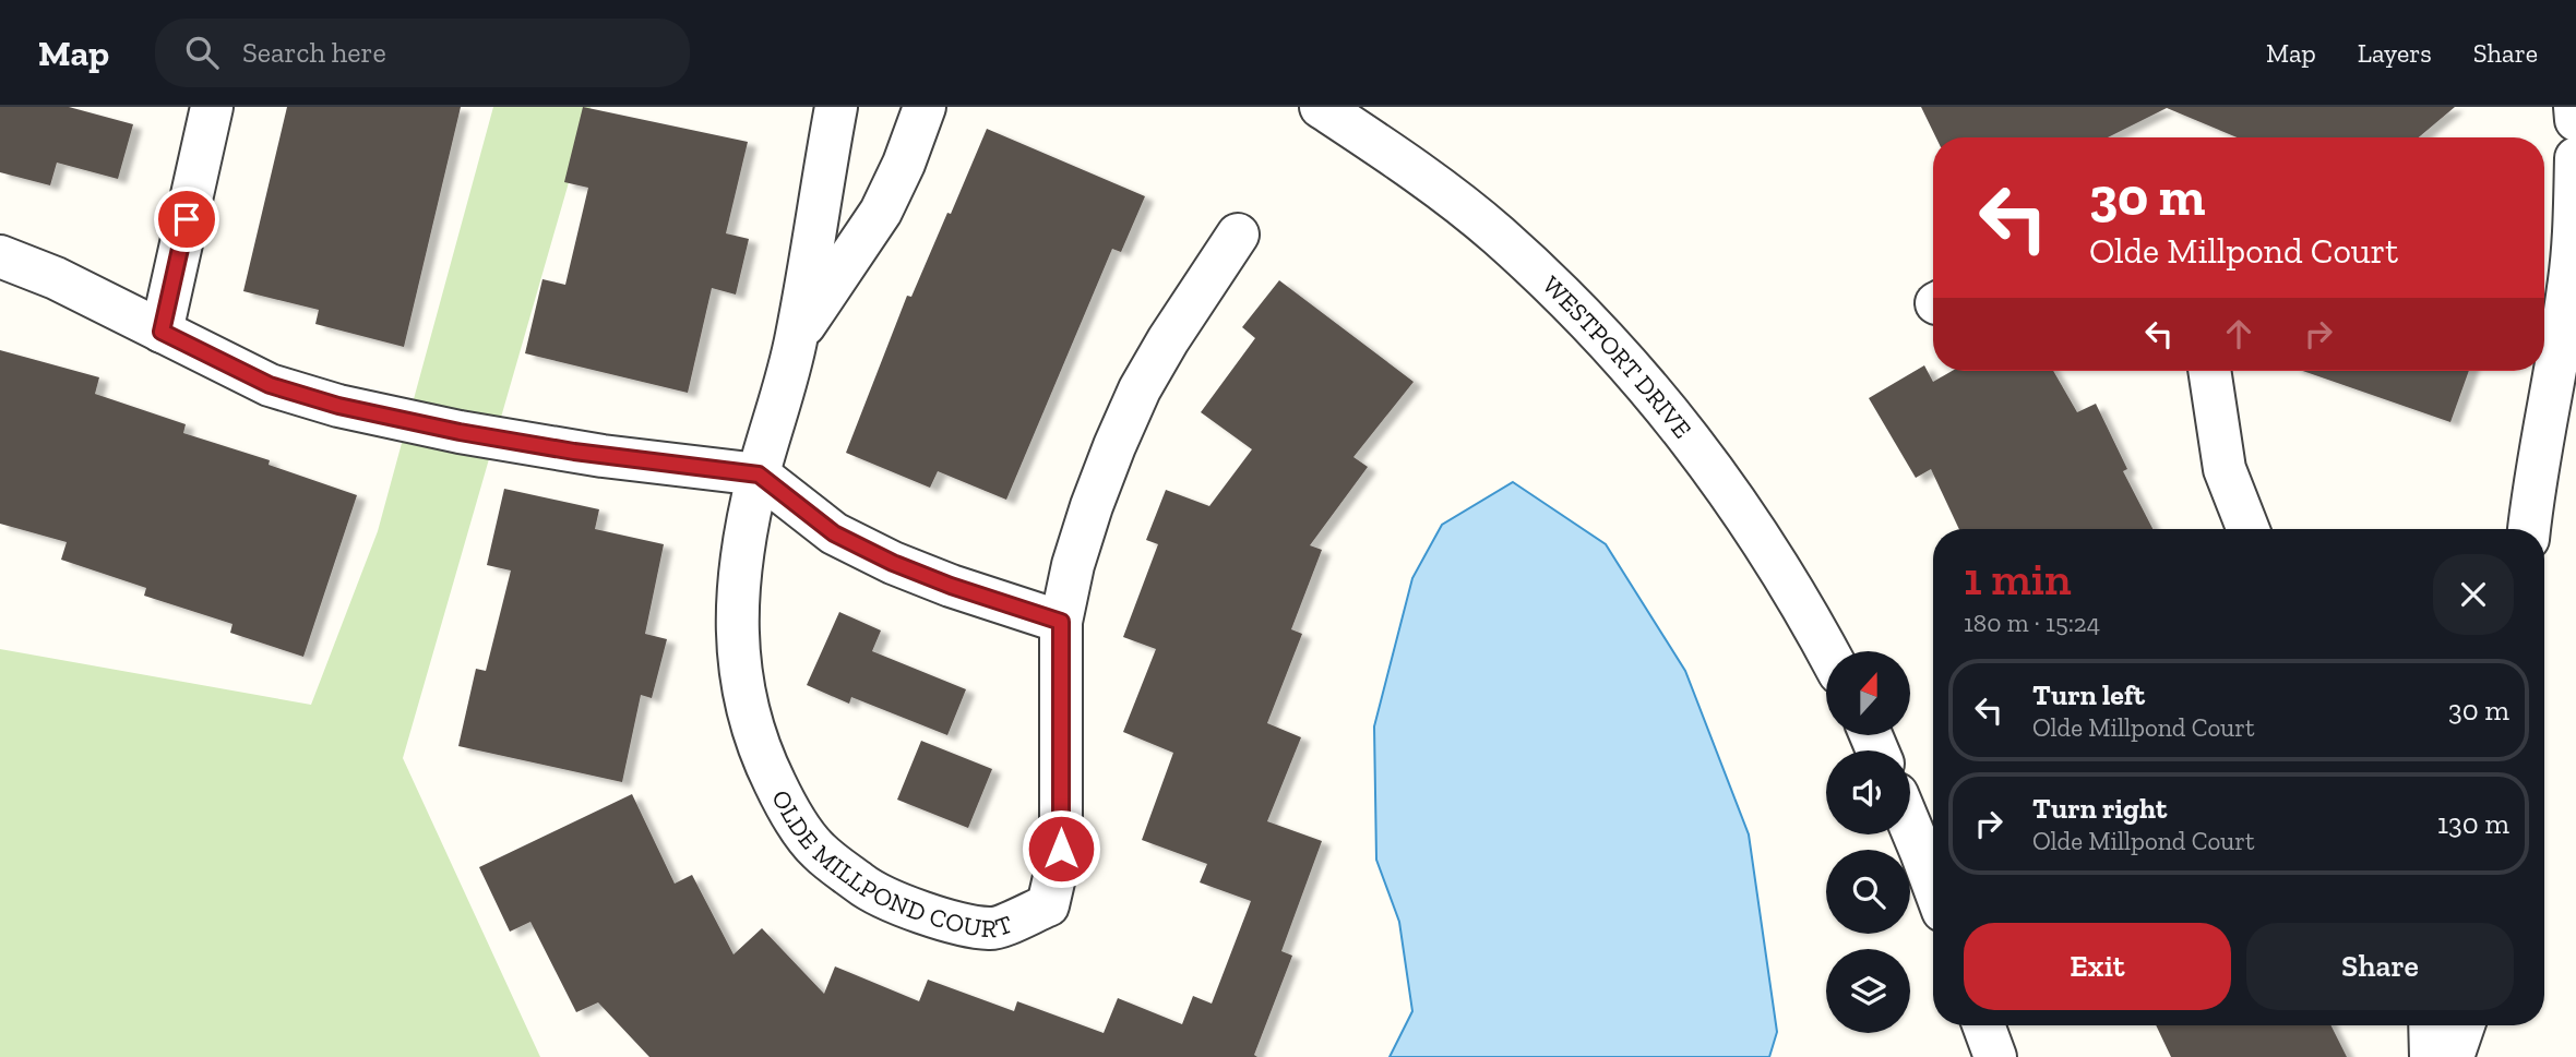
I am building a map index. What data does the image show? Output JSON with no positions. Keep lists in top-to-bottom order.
{
  "streets": {
    "street": ["WESTPORT DRIVE", "OLDE MILLPOND COURT"]
  },
  "north": "top",
  "page": {
    "header": "Map",
    "search": "Search here",
    "nav": ["Map", "Layers", "Share"],
    "turn": ["30 m", "Olde Millpond Court"],
    "heading": ["1 min", "180 m · 15:24"],
    "list": [
      {
        "name": "Turn left",
        "note": "Olde Millpond Court",
        "value": "30 m"
      },
      {
        "name": "Turn right",
        "note": "Olde Millpond Court",
        "value": "130 m"
      }
    ],
    "buttons": ["Exit", "Share"]
  }
}
